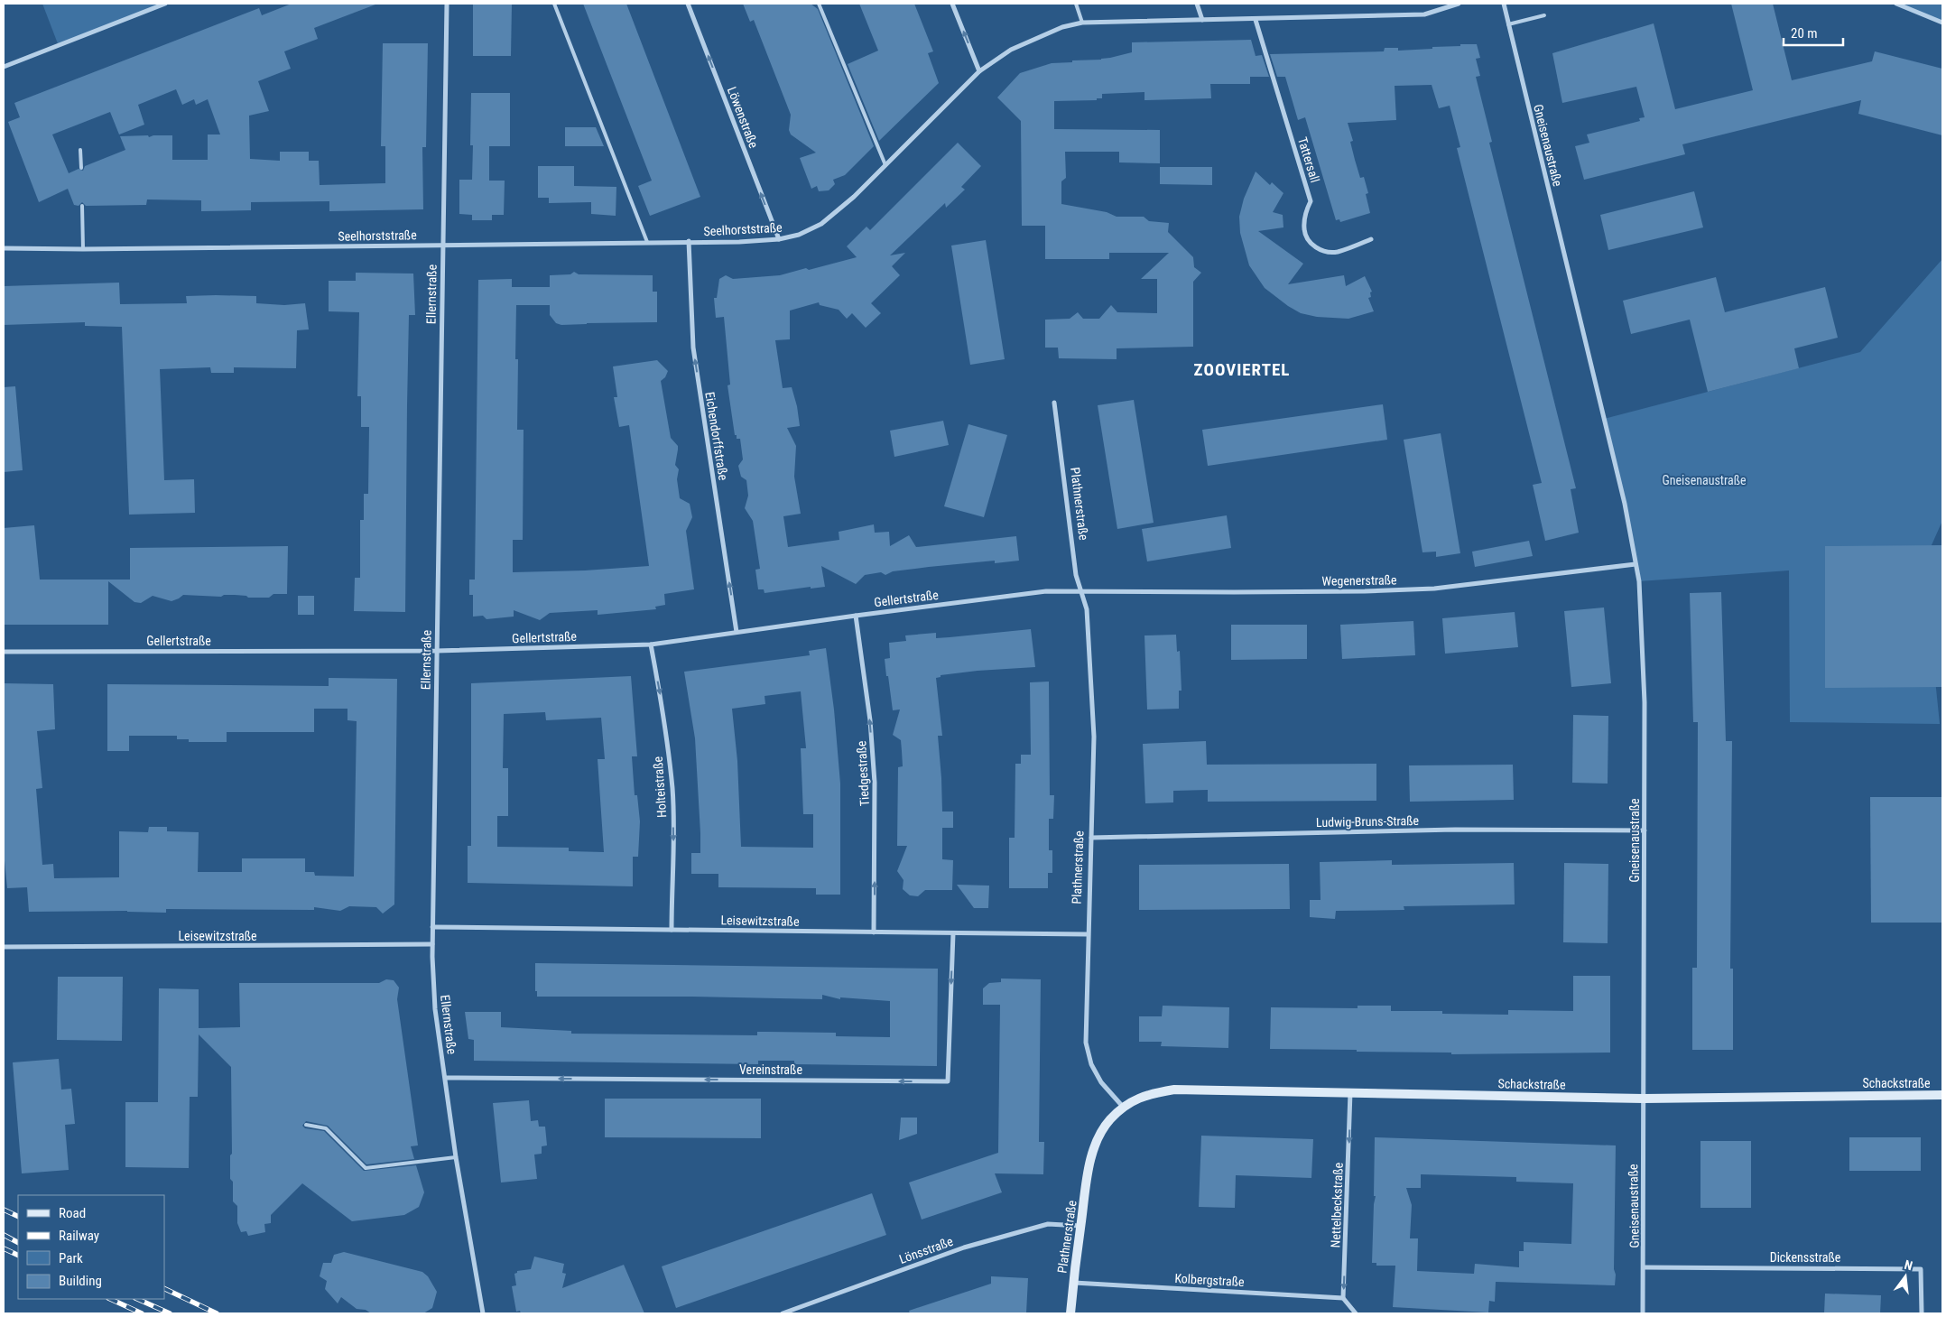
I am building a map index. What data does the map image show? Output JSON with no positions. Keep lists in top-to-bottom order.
{
  "streets": {
    "street": [
      "Löwenstraße",
      "Gneisenaustraße",
      "Tattersall",
      "Seelhorststraße",
      "Ellernstraße",
      "Eichendorffstraße",
      "Plathnerstraße",
      "Wegenerstraße",
      "Gellertstraße",
      "Tiedgestraße",
      "Holteistraße",
      "Ludwig-Bruns-Straße",
      "Leisewitzstraße",
      "Vereinstraße",
      "Schackstraße",
      "Nettelbeckstraße",
      "Lönsstraße",
      "Dickensstraße",
      "Kolbergstraße"
    ]
  },
  "crossings": [
    ["Löwenstraße", "Seelhorststraße"],
    ["Gneisenaustraße", "Wegenerstraße"],
    ["Gneisenaustraße", "Ludwig-Bruns-Straße"],
    ["Gneisenaustraße", "Schackstraße"],
    ["Gneisenaustraße", "Dickensstraße"],
    ["Tattersall", "Seelhorststraße"],
    ["Seelhorststraße", "Ellernstraße"],
    ["Seelhorststraße", "Eichendorffstraße"],
    ["Ellernstraße", "Gellertstraße"],
    ["Ellernstraße", "Leisewitzstraße"],
    ["Ellernstraße", "Vereinstraße"],
    ["Eichendorffstraße", "Gellertstraße"],
    ["Plathnerstraße", "Wegenerstraße"],
    ["Plathnerstraße", "Gellertstraße"],
    ["Plathnerstraße", "Ludwig-Bruns-Straße"],
    ["Plathnerstraße", "Leisewitzstraße"],
    ["Plathnerstraße", "Schackstraße"],
    ["Plathnerstraße", "Lönsstraße"],
    ["Plathnerstraße", "Kolbergstraße"],
    ["Wegenerstraße", "Gellertstraße"],
    ["Gellertstraße", "Tiedgestraße"],
    ["Gellertstraße", "Holteistraße"],
    ["Tiedgestraße", "Leisewitzstraße"],
    ["Holteistraße", "Leisewitzstraße"],
    ["Leisewitzstraße", "Vereinstraße"],
    ["Schackstraße", "Nettelbeckstraße"],
    ["Nettelbeckstraße", "Kolbergstraße"]
  ],
  "one_way": [
    "Löwenstraße",
    "Eichendorffstraße",
    "Tiedgestraße",
    "Holteistraße",
    "Vereinstraße",
    "Nettelbeckstraße"
  ],
  "districts": ["ZOOVIERTEL"],
  "parks": ["Gneisenaustraße"],
  "legend": [
    "Road",
    "Railway",
    "Park",
    "Building"
  ],
  "scale_bar": "20 m",
  "north": "top"
}
